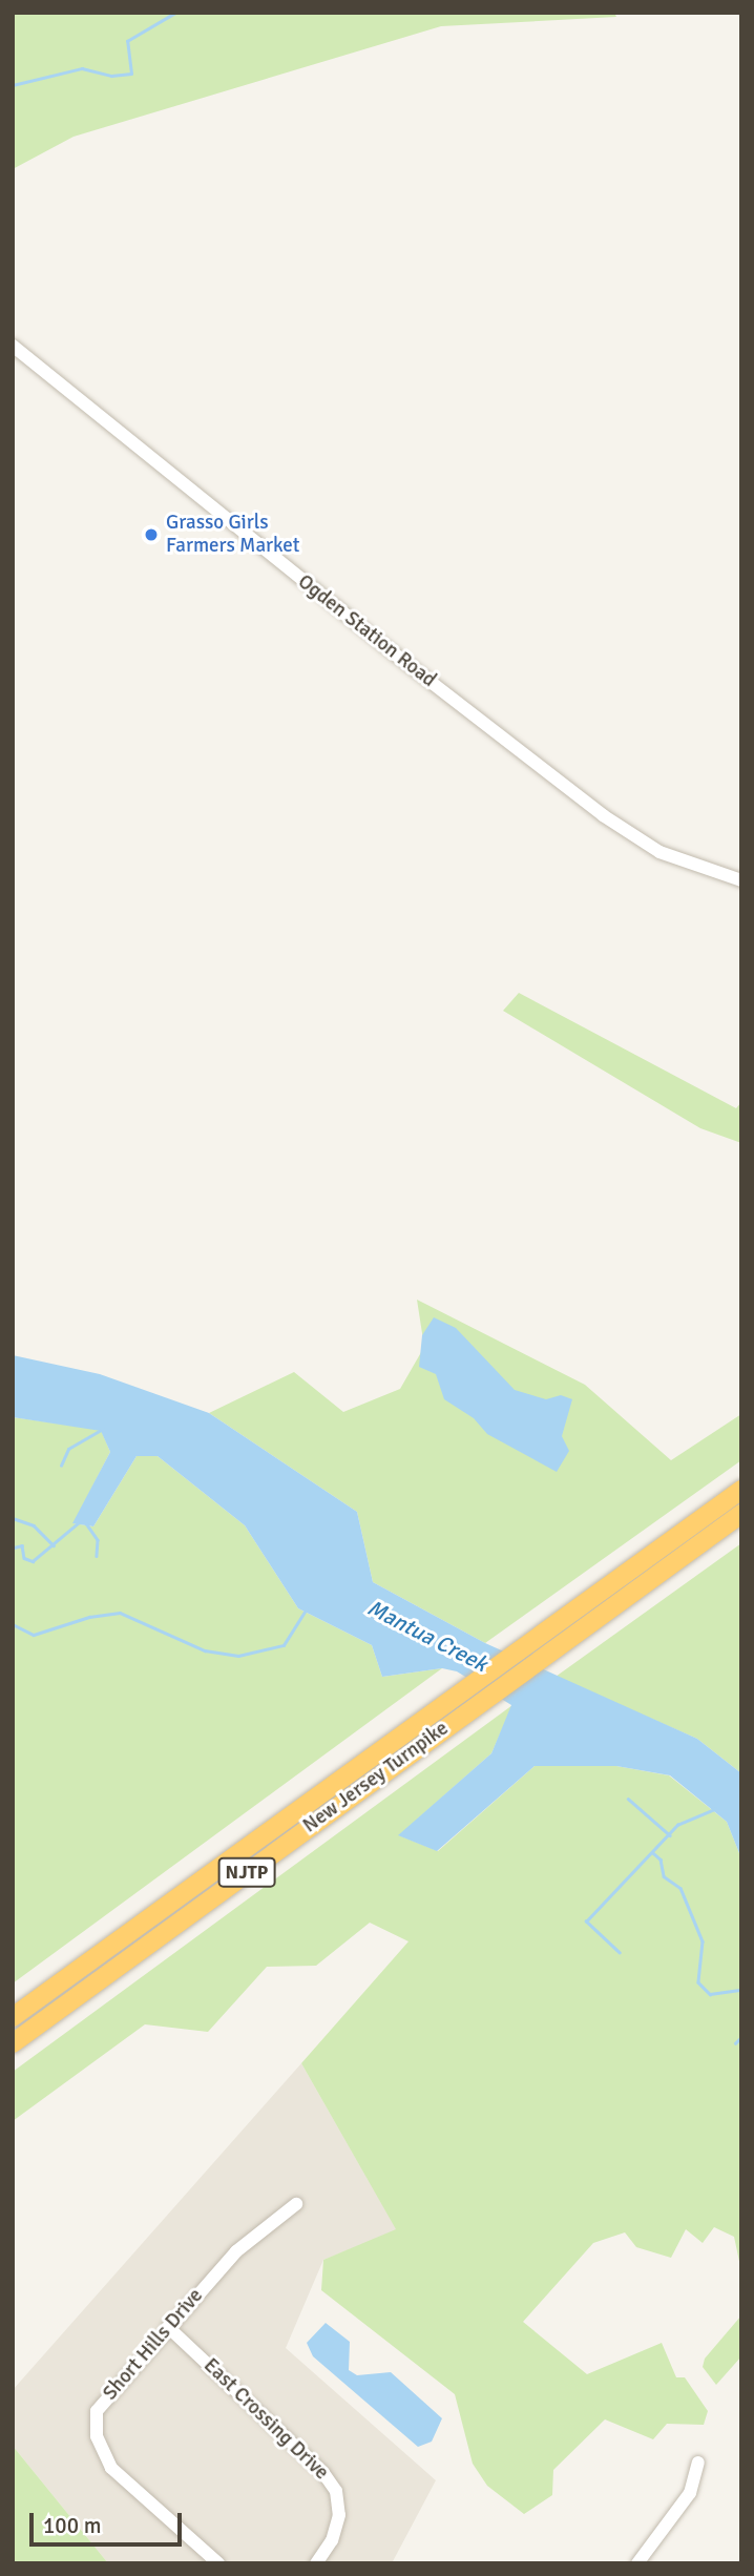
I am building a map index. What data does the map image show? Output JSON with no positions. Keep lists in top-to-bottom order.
{
  "streets": {
    "highway": ["New Jersey Turnpike", "NJTP"],
    "street": ["Ogden Station Road", "Short Hills Drive", "East Crossing Drive"]
  },
  "crossings": [
    ["Short Hills Drive", "East Crossing Drive"]
  ],
  "water": ["Mantua Creek"],
  "places": ["Grasso Girls Farmers Market"],
  "scale_bar": "100 m"
}
